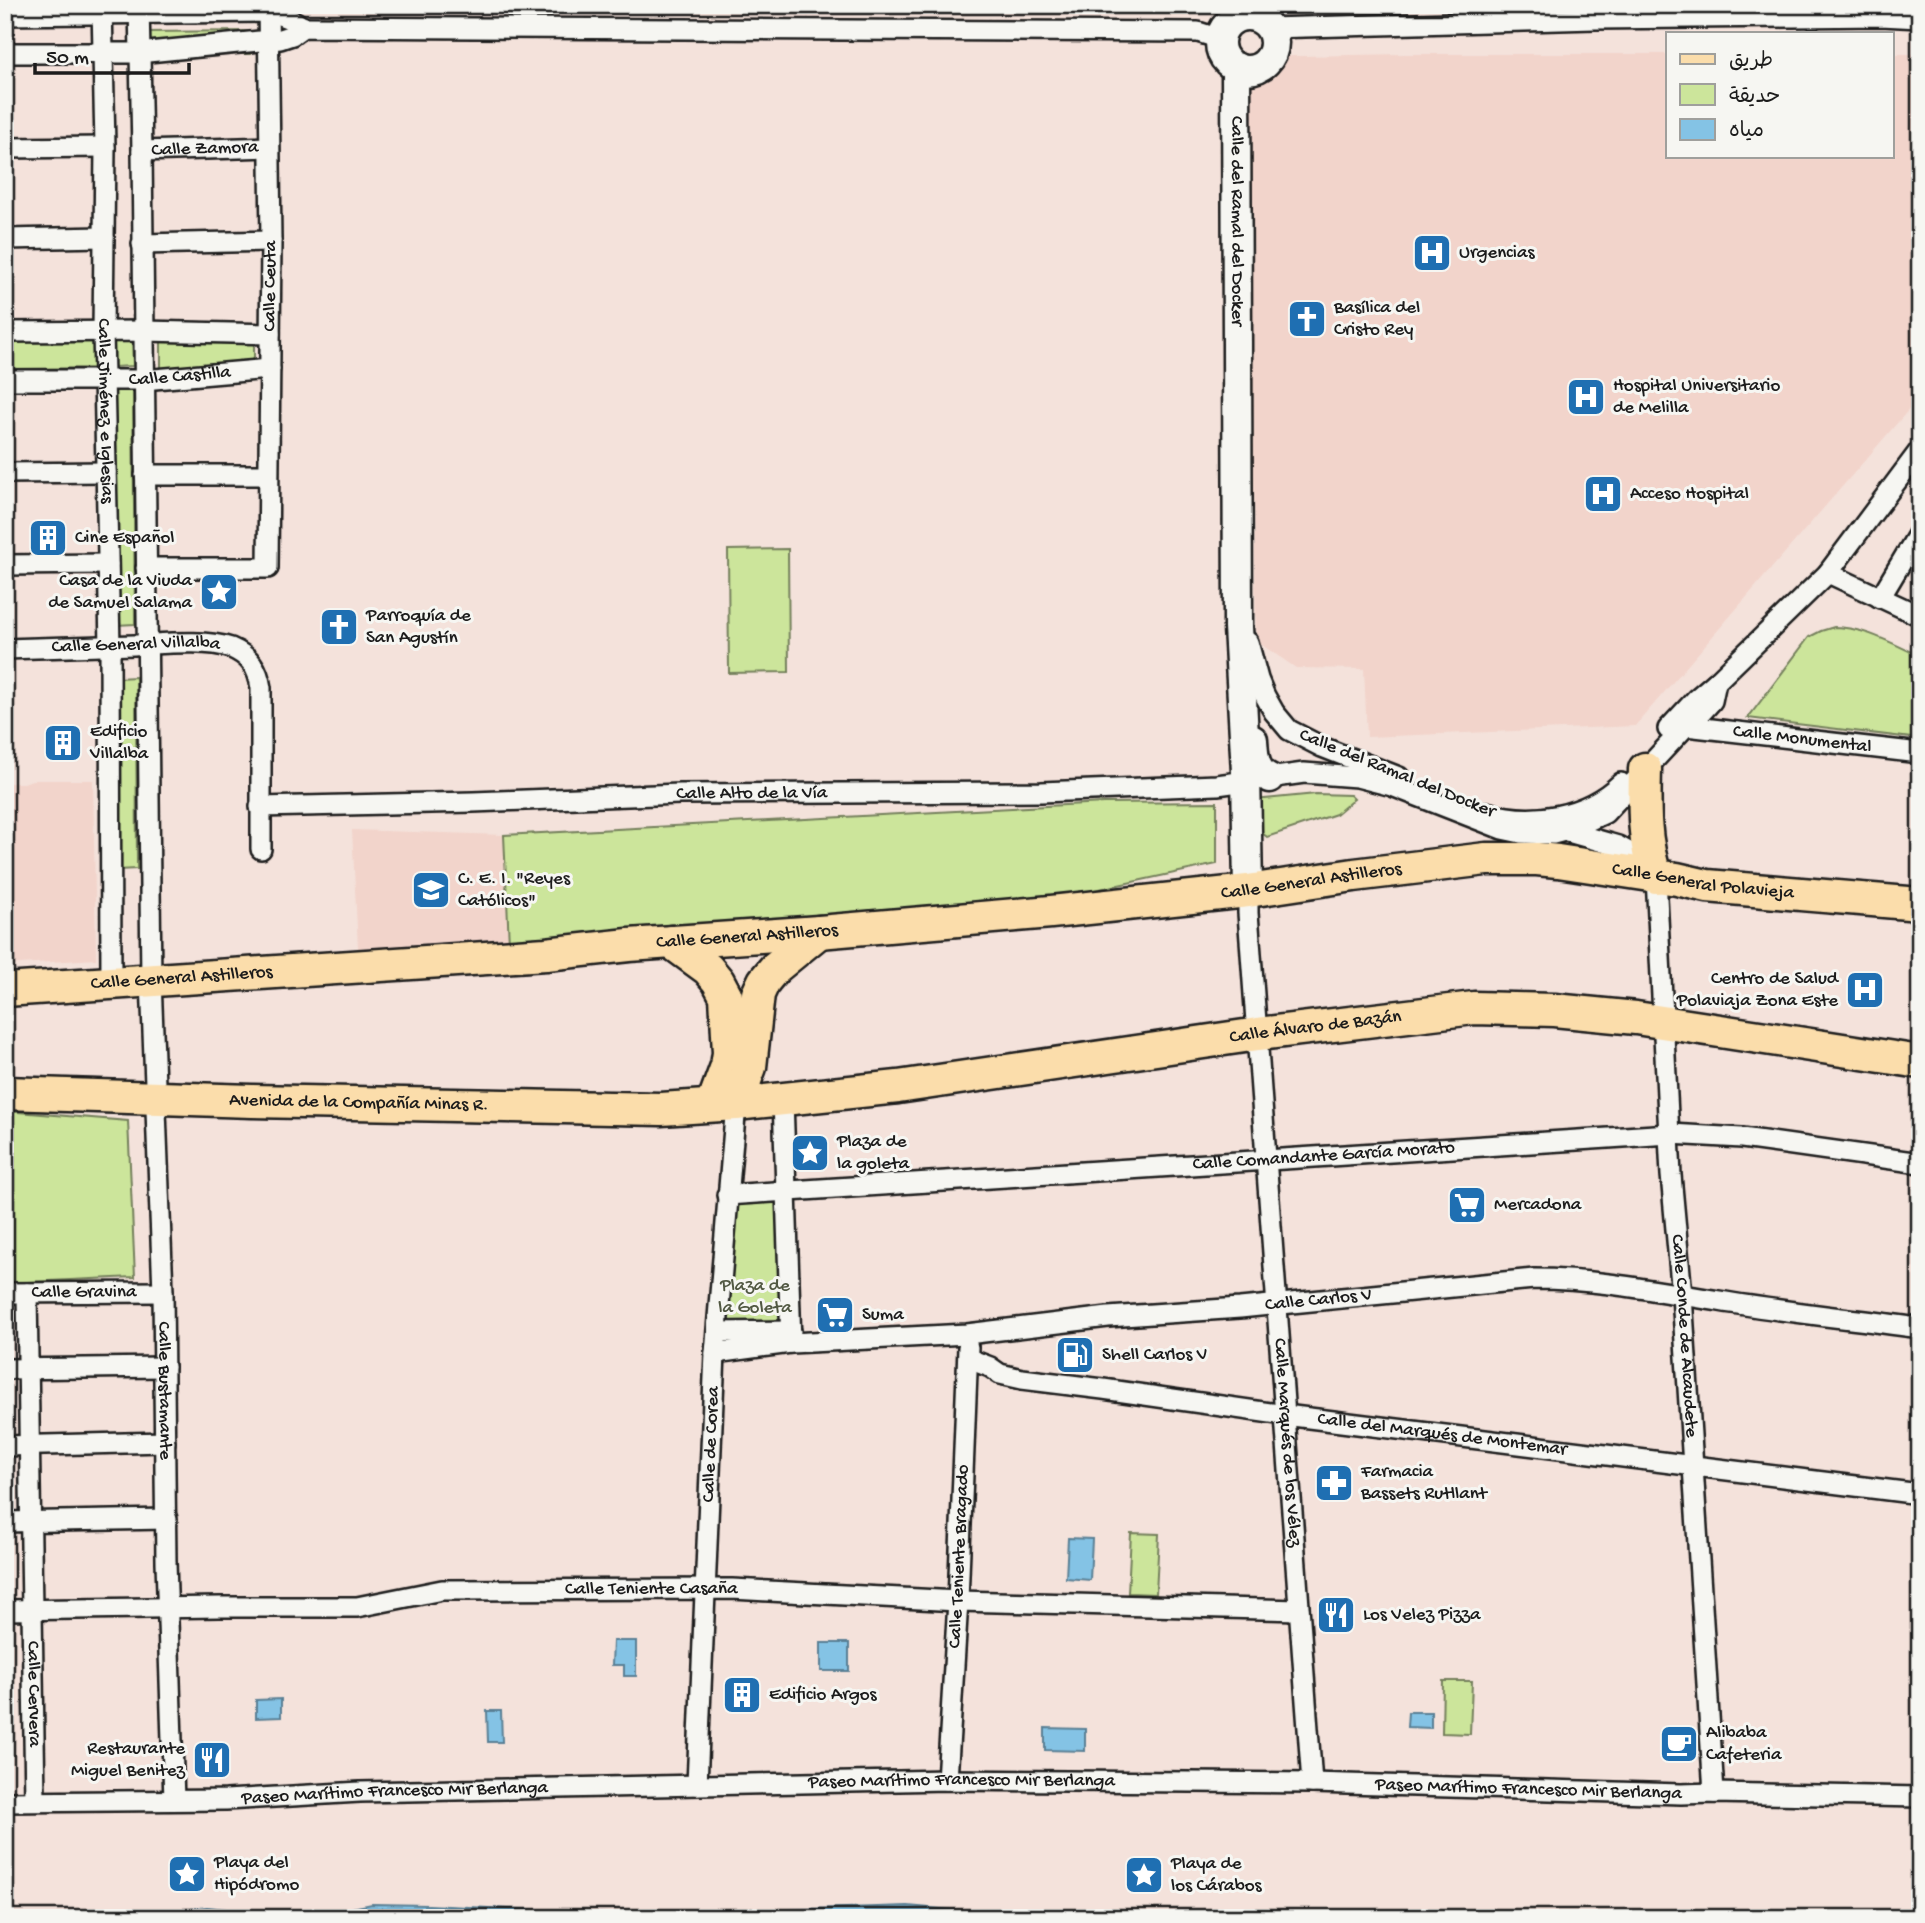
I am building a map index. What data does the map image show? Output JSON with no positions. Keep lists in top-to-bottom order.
{
  "streets": {
    "main road": [
      "Calle del Ramal del Docker",
      "Calle General Astilleros",
      "Calle General Polavieja",
      "Calle Álvaro de Bazán",
      "Avenida de la Compañía Minas R."
    ],
    "street": [
      "Calle Zamora",
      "Calle Ceuta",
      "Calle Castilla",
      "Calle Jiménez e Iglesias",
      "Calle General Villalba",
      "Calle Monumental",
      "Calle Alto de la Vía",
      "Calle Comandante García Morato",
      "Calle Gravina",
      "Calle Carlos V",
      "Calle Conde de Alcaudete",
      "Calle Bustamante",
      "Calle del Marqués de Montemar",
      "Calle Marqués de los Vélez",
      "Calle de Corea",
      "Calle Teniente Bragado",
      "Calle Teniente Casaña",
      "Calle Cervera",
      "Paseo Marítimo Francesco Mir Berlanga"
    ]
  },
  "crossings": [
    ["Calle Zamora", "Calle Ceuta"],
    ["Calle Zamora", "Calle Jiménez e Iglesias"],
    ["Calle del Ramal del Docker", "Calle Monumental"],
    ["Calle del Ramal del Docker", "Calle Alto de la Vía"],
    ["Calle del Ramal del Docker", "Calle General Astilleros"],
    ["Calle del Ramal del Docker", "Calle Marqués de los Vélez"],
    ["Calle Ceuta", "Calle Castilla"],
    ["Calle Ceuta", "Calle Jiménez e Iglesias"],
    ["Calle Castilla", "Calle Jiménez e Iglesias"],
    ["Calle Jiménez e Iglesias", "Calle General Villalba"],
    ["Calle Jiménez e Iglesias", "Calle General Astilleros"],
    ["Calle Jiménez e Iglesias", "Calle Bustamante"],
    ["Calle General Villalba", "Calle Alto de la Vía"],
    ["Calle General Astilleros", "Calle General Polavieja"],
    ["Calle General Astilleros", "Calle Bustamante"],
    ["Calle General Astilleros", "Calle Marqués de los Vélez"],
    ["Calle General Polavieja", "Calle Conde de Alcaudete"],
    ["Calle Álvaro de Bazán", "Avenida de la Compañía Minas R."],
    ["Calle Álvaro de Bazán", "Calle Conde de Alcaudete"],
    ["Calle Álvaro de Bazán", "Calle Marqués de los Vélez"],
    ["Calle Álvaro de Bazán", "Calle de Corea"],
    ["Avenida de la Compañía Minas R.", "Calle Bustamante"],
    ["Avenida de la Compañía Minas R.", "Calle de Corea"],
    ["Calle Comandante García Morato", "Calle Conde de Alcaudete"],
    ["Calle Comandante García Morato", "Calle Marqués de los Vélez"],
    ["Calle Comandante García Morato", "Calle de Corea"],
    ["Calle Gravina", "Calle Bustamante"],
    ["Calle Gravina", "Calle Cervera"],
    ["Calle Carlos V", "Calle Conde de Alcaudete"],
    ["Calle Carlos V", "Calle Marqués de los Vélez"],
    ["Calle Carlos V", "Calle de Corea"],
    ["Calle Carlos V", "Calle Teniente Bragado"],
    ["Calle Conde de Alcaudete", "Calle del Marqués de Montemar"],
    ["Calle Conde de Alcaudete", "Paseo Marítimo Francesco Mir Berlanga"],
    ["Calle Bustamante", "Calle Teniente Casaña"],
    ["Calle Bustamante", "Paseo Marítimo Francesco Mir Berlanga"],
    ["Calle del Marqués de Montemar", "Calle Marqués de los Vélez"],
    ["Calle del Marqués de Montemar", "Calle Teniente Bragado"],
    ["Calle Marqués de los Vélez", "Calle Teniente Casaña"],
    ["Calle Marqués de los Vélez", "Paseo Marítimo Francesco Mir Berlanga"],
    ["Calle de Corea", "Calle Teniente Casaña"],
    ["Calle de Corea", "Paseo Marítimo Francesco Mir Berlanga"],
    ["Calle Teniente Bragado", "Calle Teniente Casaña"],
    ["Calle Teniente Bragado", "Paseo Marítimo Francesco Mir Berlanga"],
    ["Calle Teniente Casaña", "Calle Cervera"],
    ["Calle Cervera", "Paseo Marítimo Francesco Mir Berlanga"]
  ],
  "parks": ["Plaza de la Goleta"],
  "places": {
    "hospital": [
      "Urgencias",
      "Hospital Universitario de Melilla",
      "Acceso Hospital",
      "Centro de Salud Polaviaja Zona Este"
    ],
    "church": ["Basílica del Cristo Rey", "Parroquía de San Agustín"],
    "building": ["Cine Español", "Edificio Villalba", "Edificio Argos"],
    "place": [
      "Casa de la Viuda de Samuel Salama",
      "Plaza de la goleta",
      "Playa del Hipódromo",
      "Playa de los Cárabos"
    ],
    "school or university": ["C. E. I. \"Reyes Católicos\""],
    "supermarket": ["Mercadona", "Suma"],
    "fuel station": ["Shell Carlos V"],
    "pharmacy": ["Farmacia Bassets Rutllant"],
    "restaurant": ["Los Velez Pizza", "Restaurante Miguel Benitez"],
    "cafe": ["Alibaba Cafeteria"]
  },
  "legend": ["طريق", "حديقة", "مياه"],
  "scale_bar": "50 m"
}
